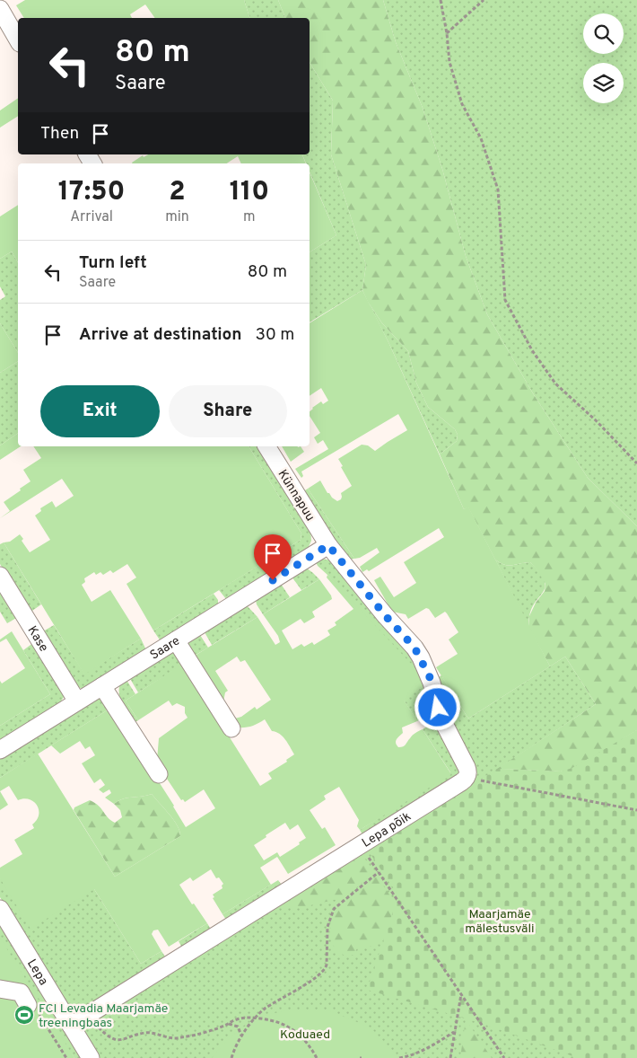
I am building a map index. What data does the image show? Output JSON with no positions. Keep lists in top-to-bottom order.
{
  "streets": {
    "street": [
      "Künnapuu",
      "Kase",
      "Saare",
      "Lepa põik",
      "Lepa"
    ]
  },
  "crossings": [
    ["Künnapuu", "Saare"],
    ["Kase", "Saare"],
    ["Lepa põik", "Lepa"]
  ],
  "parks": ["Maarjamäe mälestusväli", "Koduaed"],
  "places": {
    "sports": ["FCI Levadia Maarjamäe treeningbaas"]
  },
  "page": {
    "turn": ["80 m", "Saare"],
    "then": "Then",
    "eta": [
      "17:50",
      "Arrival",
      "2",
      "min",
      "110",
      "m"
    ],
    "list": [
      {
        "name": "Turn left",
        "note": "Saare",
        "value": "80 m"
      },
      {
        "name": "Arrive at destination",
        "value": "30 m"
      }
    ],
    "buttons": ["Exit", "Share"]
  }
}
